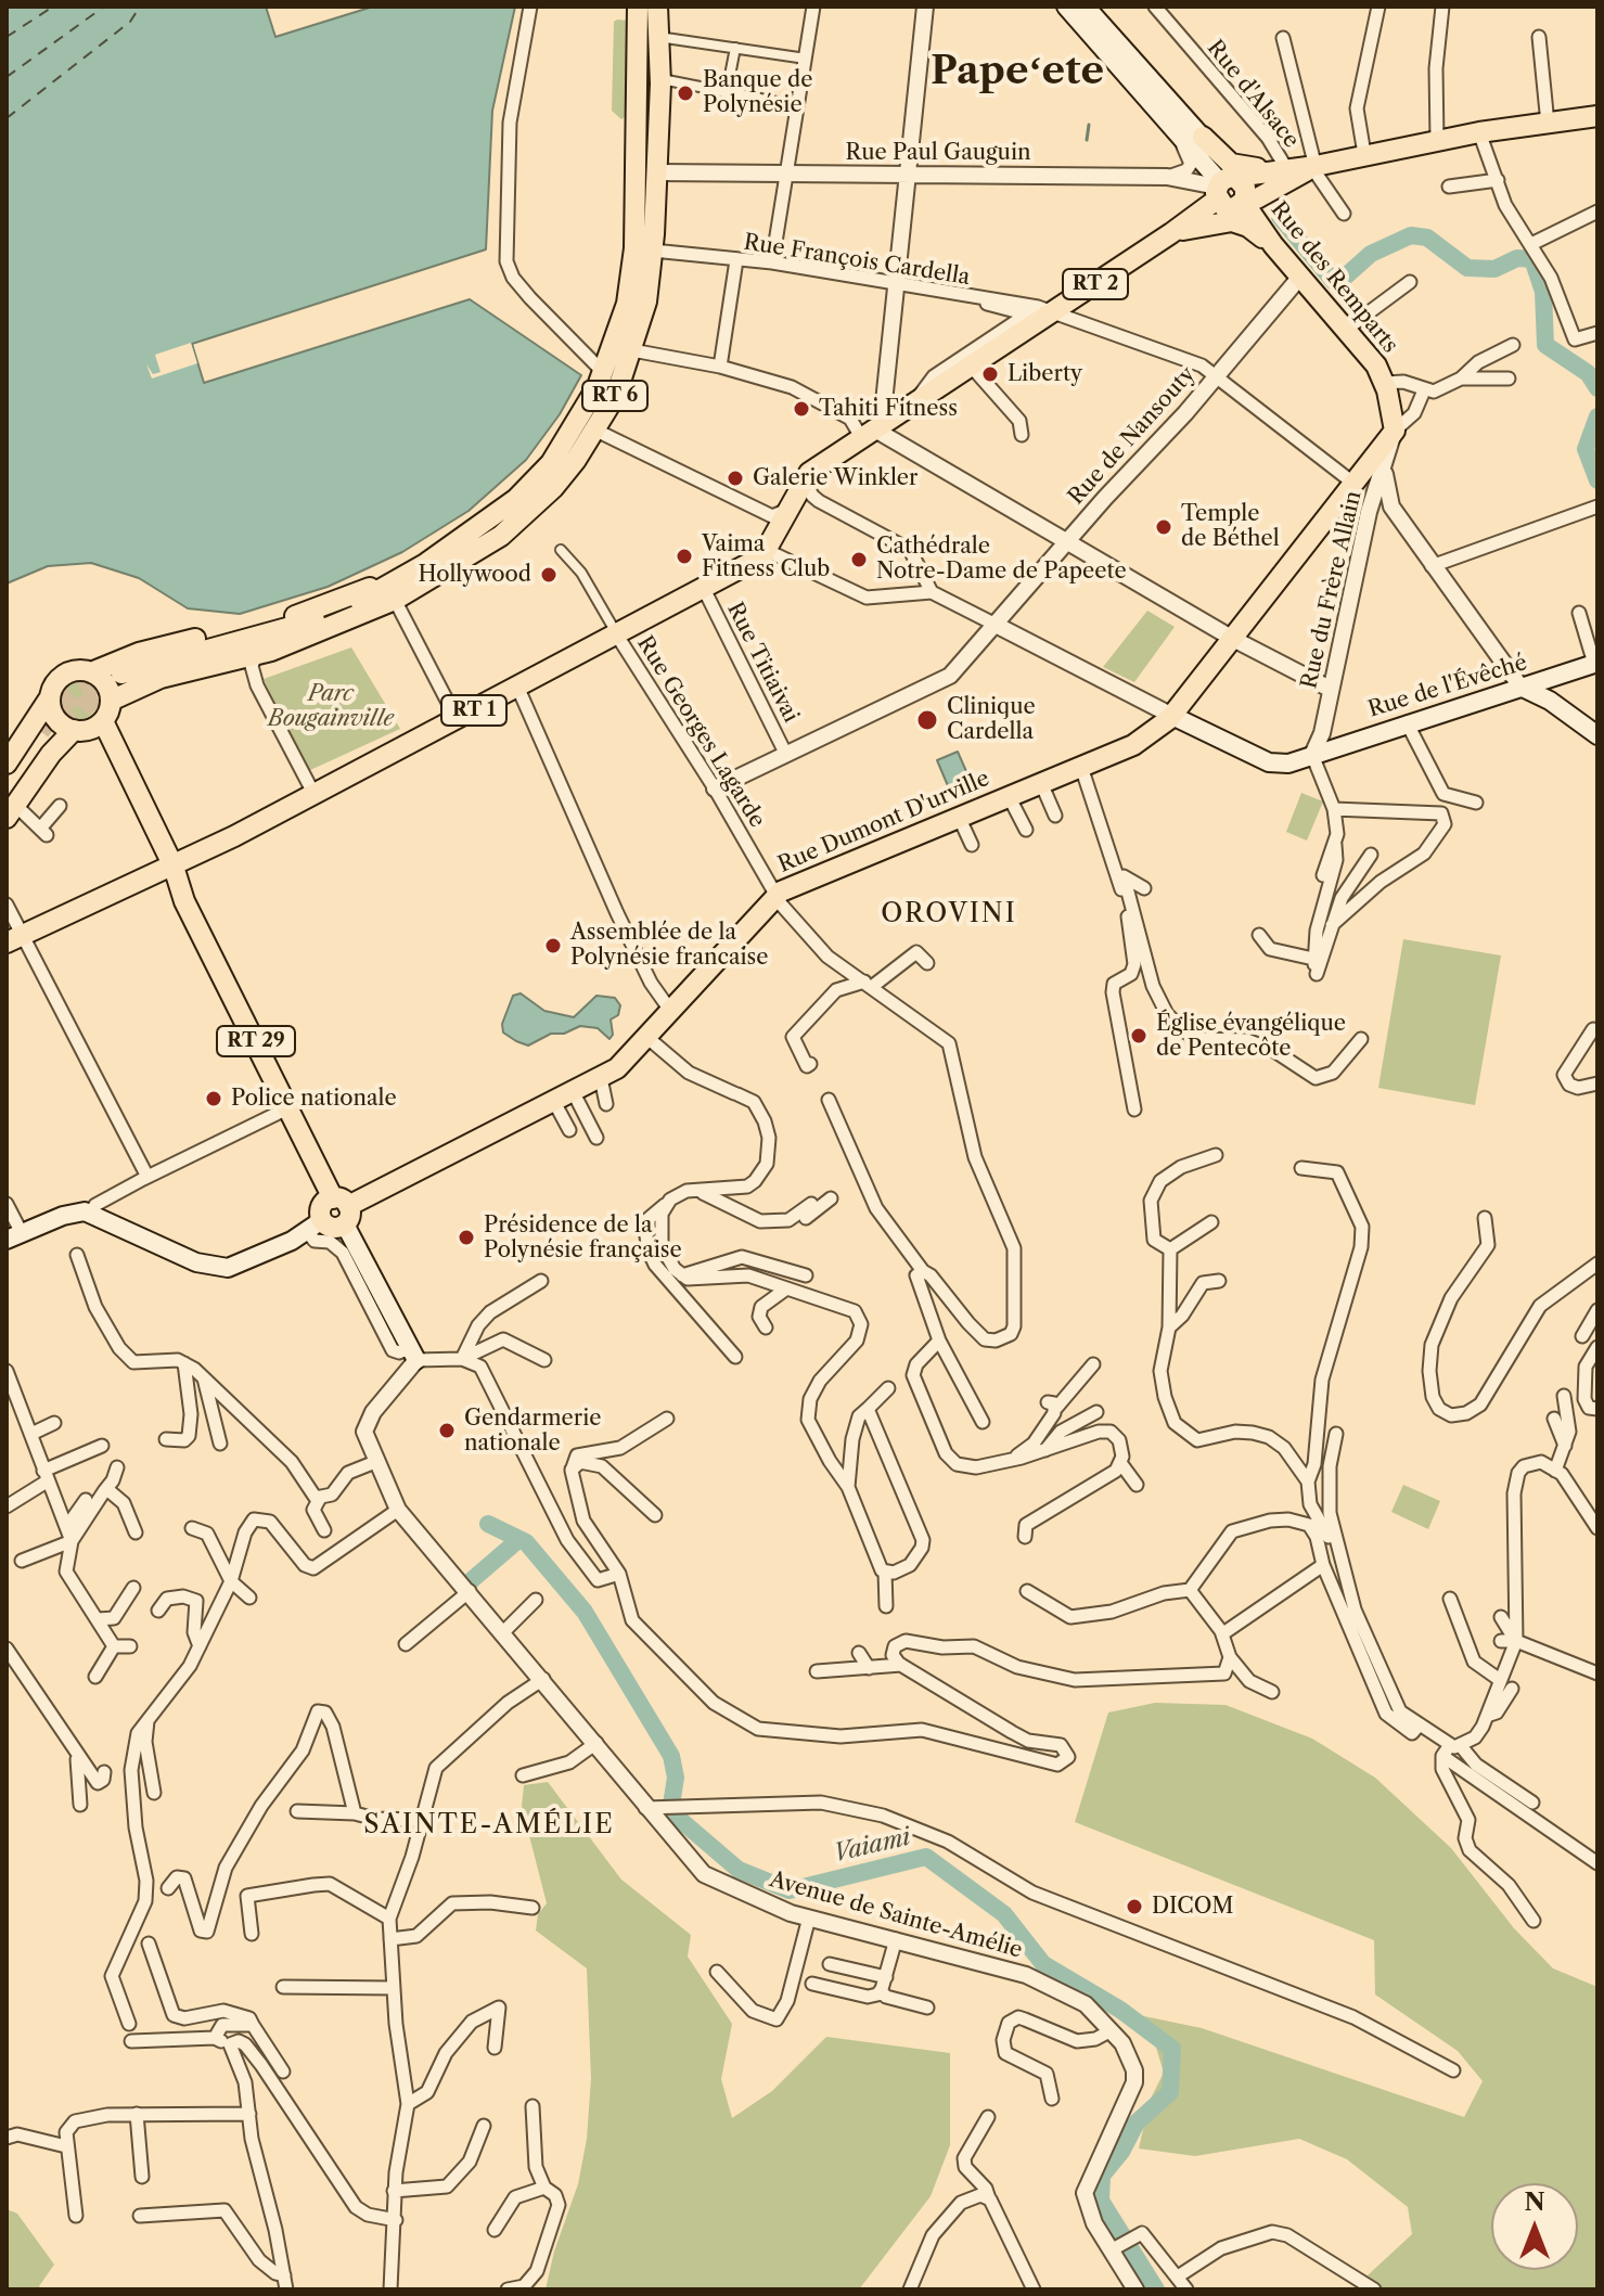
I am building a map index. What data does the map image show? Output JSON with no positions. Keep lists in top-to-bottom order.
{
  "streets": {
    "main road": [
      "Rue des Remparts",
      "RT 2",
      "RT 6",
      "Rue de l'Évêché",
      "RT 1",
      "Rue Dumont D'urville",
      "RT 29"
    ],
    "street": [
      "Rue d'Alsace",
      "Rue Paul Gauguin",
      "Rue François Cardella",
      "Rue de Nansouty",
      "Rue du Frère Allain",
      "Rue Titiaivai",
      "Rue Georges Lagarde",
      "Avenue de Sainte-Amélie"
    ]
  },
  "crossings": [
    ["Rue d'Alsace", "RT 2"],
    ["Rue Paul Gauguin", "Rue des Remparts"],
    ["Rue Paul Gauguin", "RT 2"],
    ["Rue Paul Gauguin", "RT 6"],
    ["Rue François Cardella", "RT 2"],
    ["Rue François Cardella", "RT 6"],
    ["Rue François Cardella", "Rue de Nansouty"],
    ["Rue François Cardella", "Rue Dumont D'urville"],
    ["Rue des Remparts", "RT 2"],
    ["Rue des Remparts", "Rue de Nansouty"],
    ["Rue des Remparts", "Rue du Frère Allain"],
    ["Rue des Remparts", "Rue Dumont D'urville"],
    ["Rue de Nansouty", "Rue Titiaivai"],
    ["Rue de Nansouty", "Rue Georges Lagarde"],
    ["Rue du Frère Allain", "Rue de l'Évêché"],
    ["Rue du Frère Allain", "Rue Dumont D'urville"],
    ["Rue Titiaivai", "RT 1"],
    ["Rue de l'Évêché", "Rue Dumont D'urville"],
    ["RT 1", "Rue Georges Lagarde"],
    ["RT 1", "RT 29"],
    ["Rue Georges Lagarde", "Rue Dumont D'urville"],
    ["Rue Dumont D'urville", "RT 29"],
    ["RT 29", "Avenue de Sainte-Amélie"]
  ],
  "districts": ["Papeʻete", "OROVINI", "SAINTE-AMÉLIE"],
  "water": ["Vaiami"],
  "parks": ["Parc Bougainville"],
  "places": [
    "Banque de Polynésie",
    "Liberty",
    "Tahiti Fitness",
    "Galerie Winkler",
    "Temple de Béthel",
    "Vaima Fitness Club",
    "Cathédrale Notre-Dame de Papeete",
    "Hollywood",
    "Clinique Cardella",
    "Assemblée de la Polynésie francaise",
    "Église évangélique de Pentecôte",
    "Police nationale",
    "Présidence de la Polynésie française",
    "Gendarmerie nationale",
    "DICOM"
  ],
  "north": "top"
}
